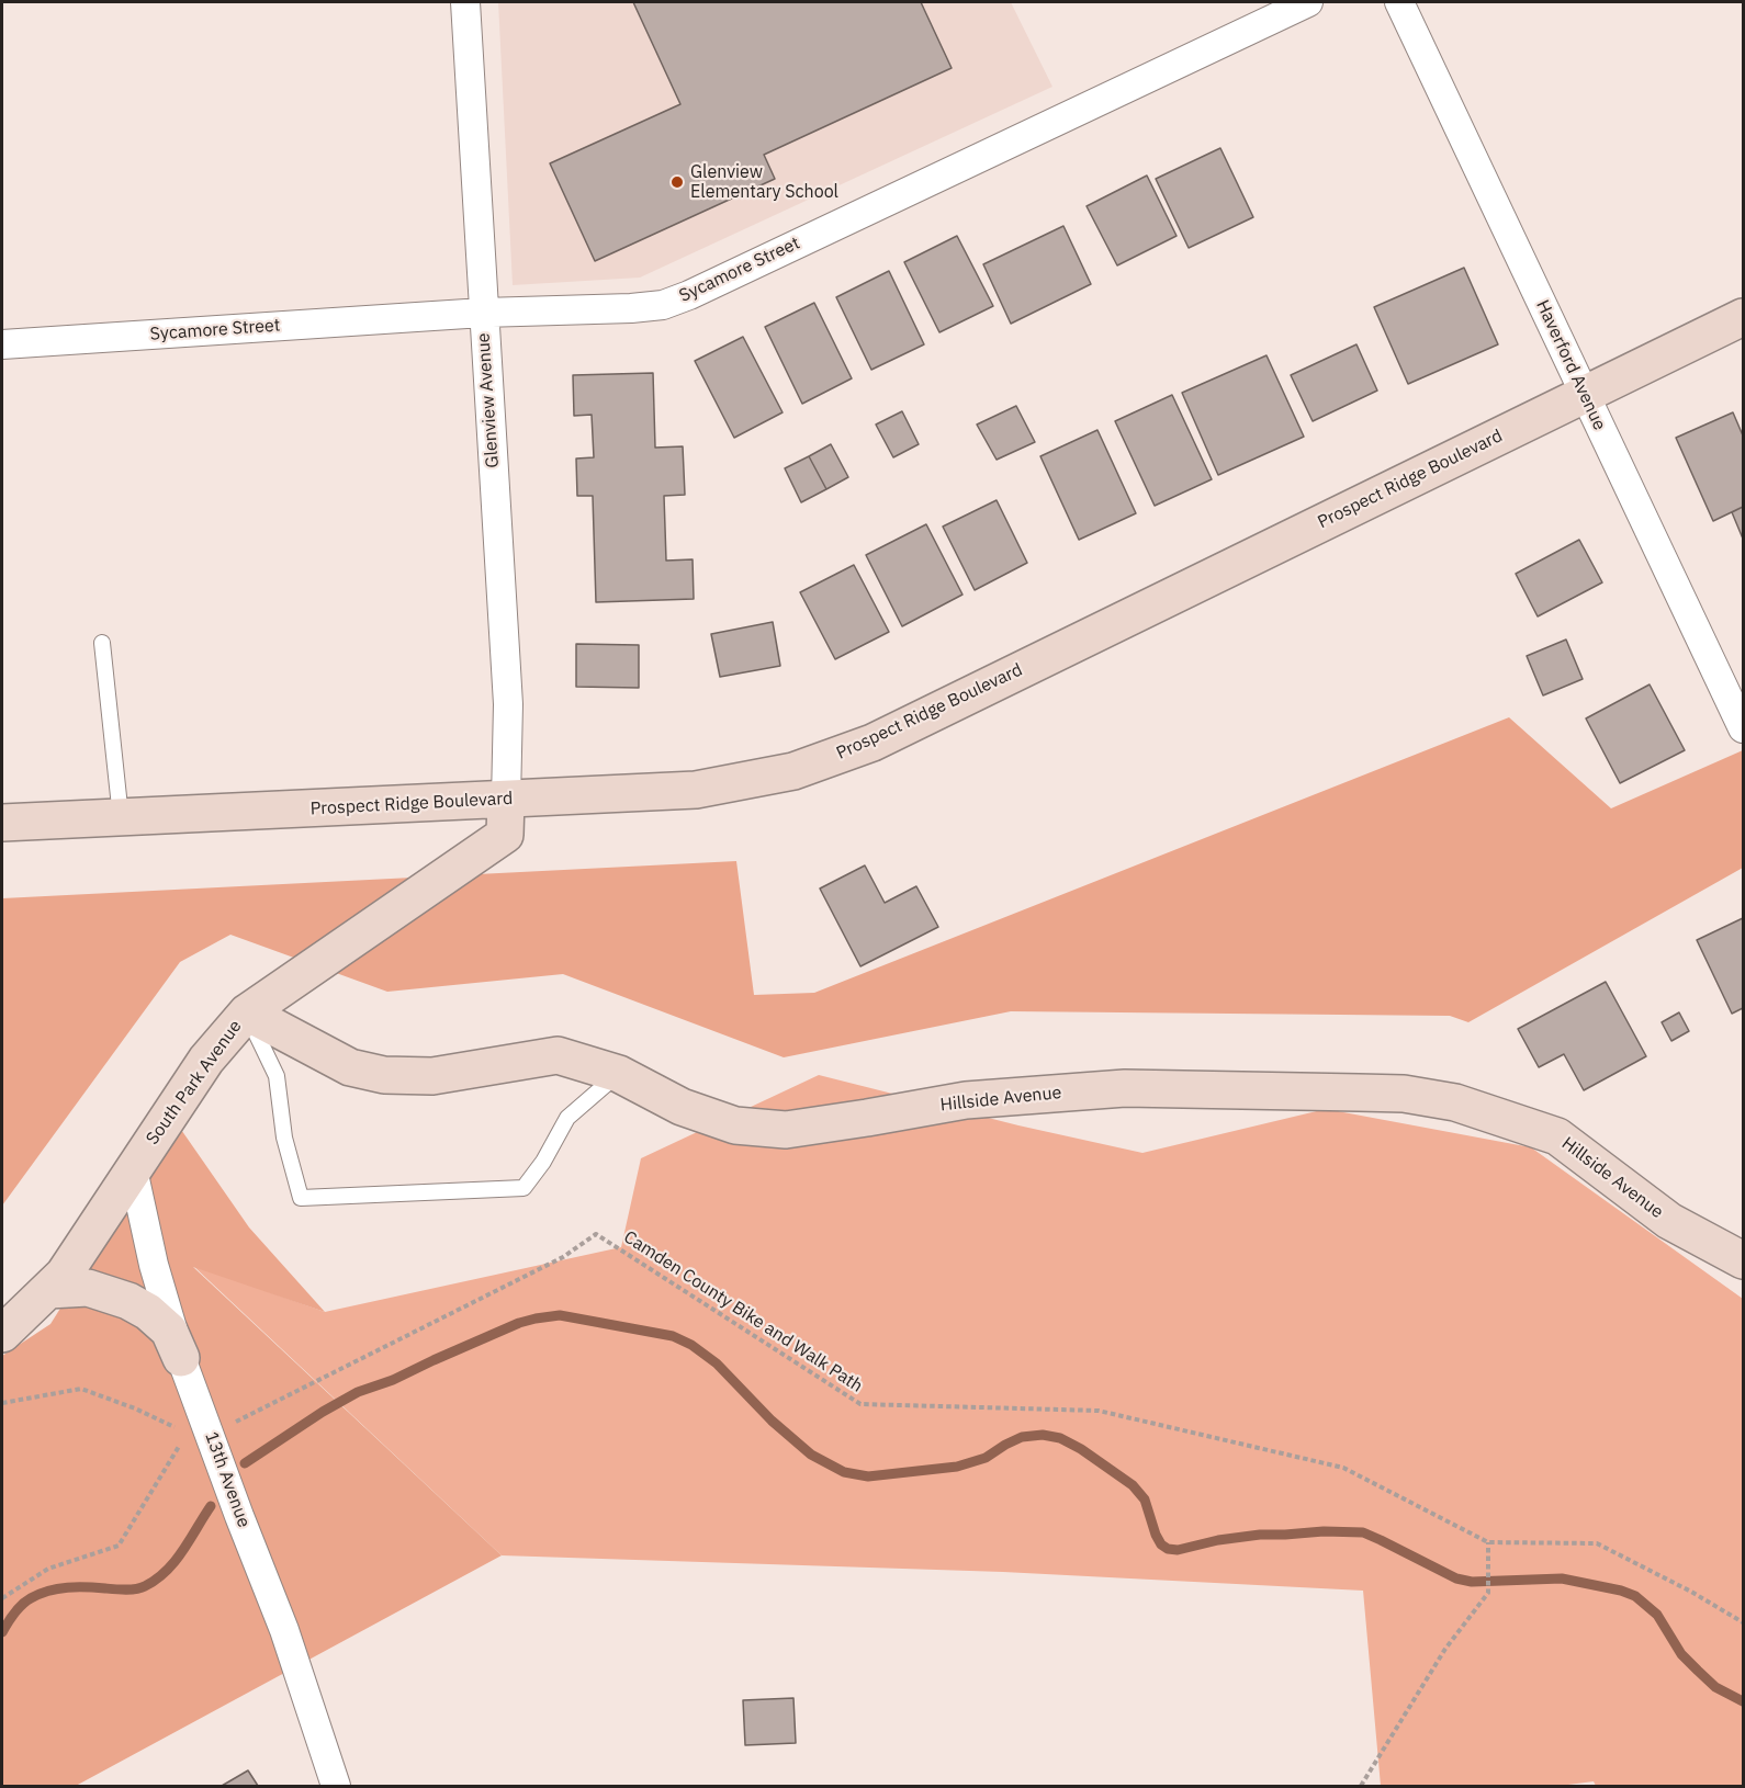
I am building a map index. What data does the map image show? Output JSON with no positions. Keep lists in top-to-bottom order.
{
  "streets": {
    "street": [
      "Sycamore Street",
      "Haverford Avenue",
      "Glenview Avenue",
      "Prospect Ridge Boulevard",
      "South Park Avenue",
      "Hillside Avenue",
      "13th Avenue"
    ],
    "path": ["Camden County Bike and Walk Path"]
  },
  "crossings": [
    ["Sycamore Street", "Glenview Avenue"],
    ["Haverford Avenue", "Prospect Ridge Boulevard"],
    ["Glenview Avenue", "Prospect Ridge Boulevard"],
    ["Glenview Avenue", "South Park Avenue"],
    ["Prospect Ridge Boulevard", "South Park Avenue"],
    ["South Park Avenue", "Hillside Avenue"],
    ["South Park Avenue", "13th Avenue"],
    ["Camden County Bike and Walk Path", "13th Avenue"]
  ],
  "places": ["Glenview Elementary School"]
}
